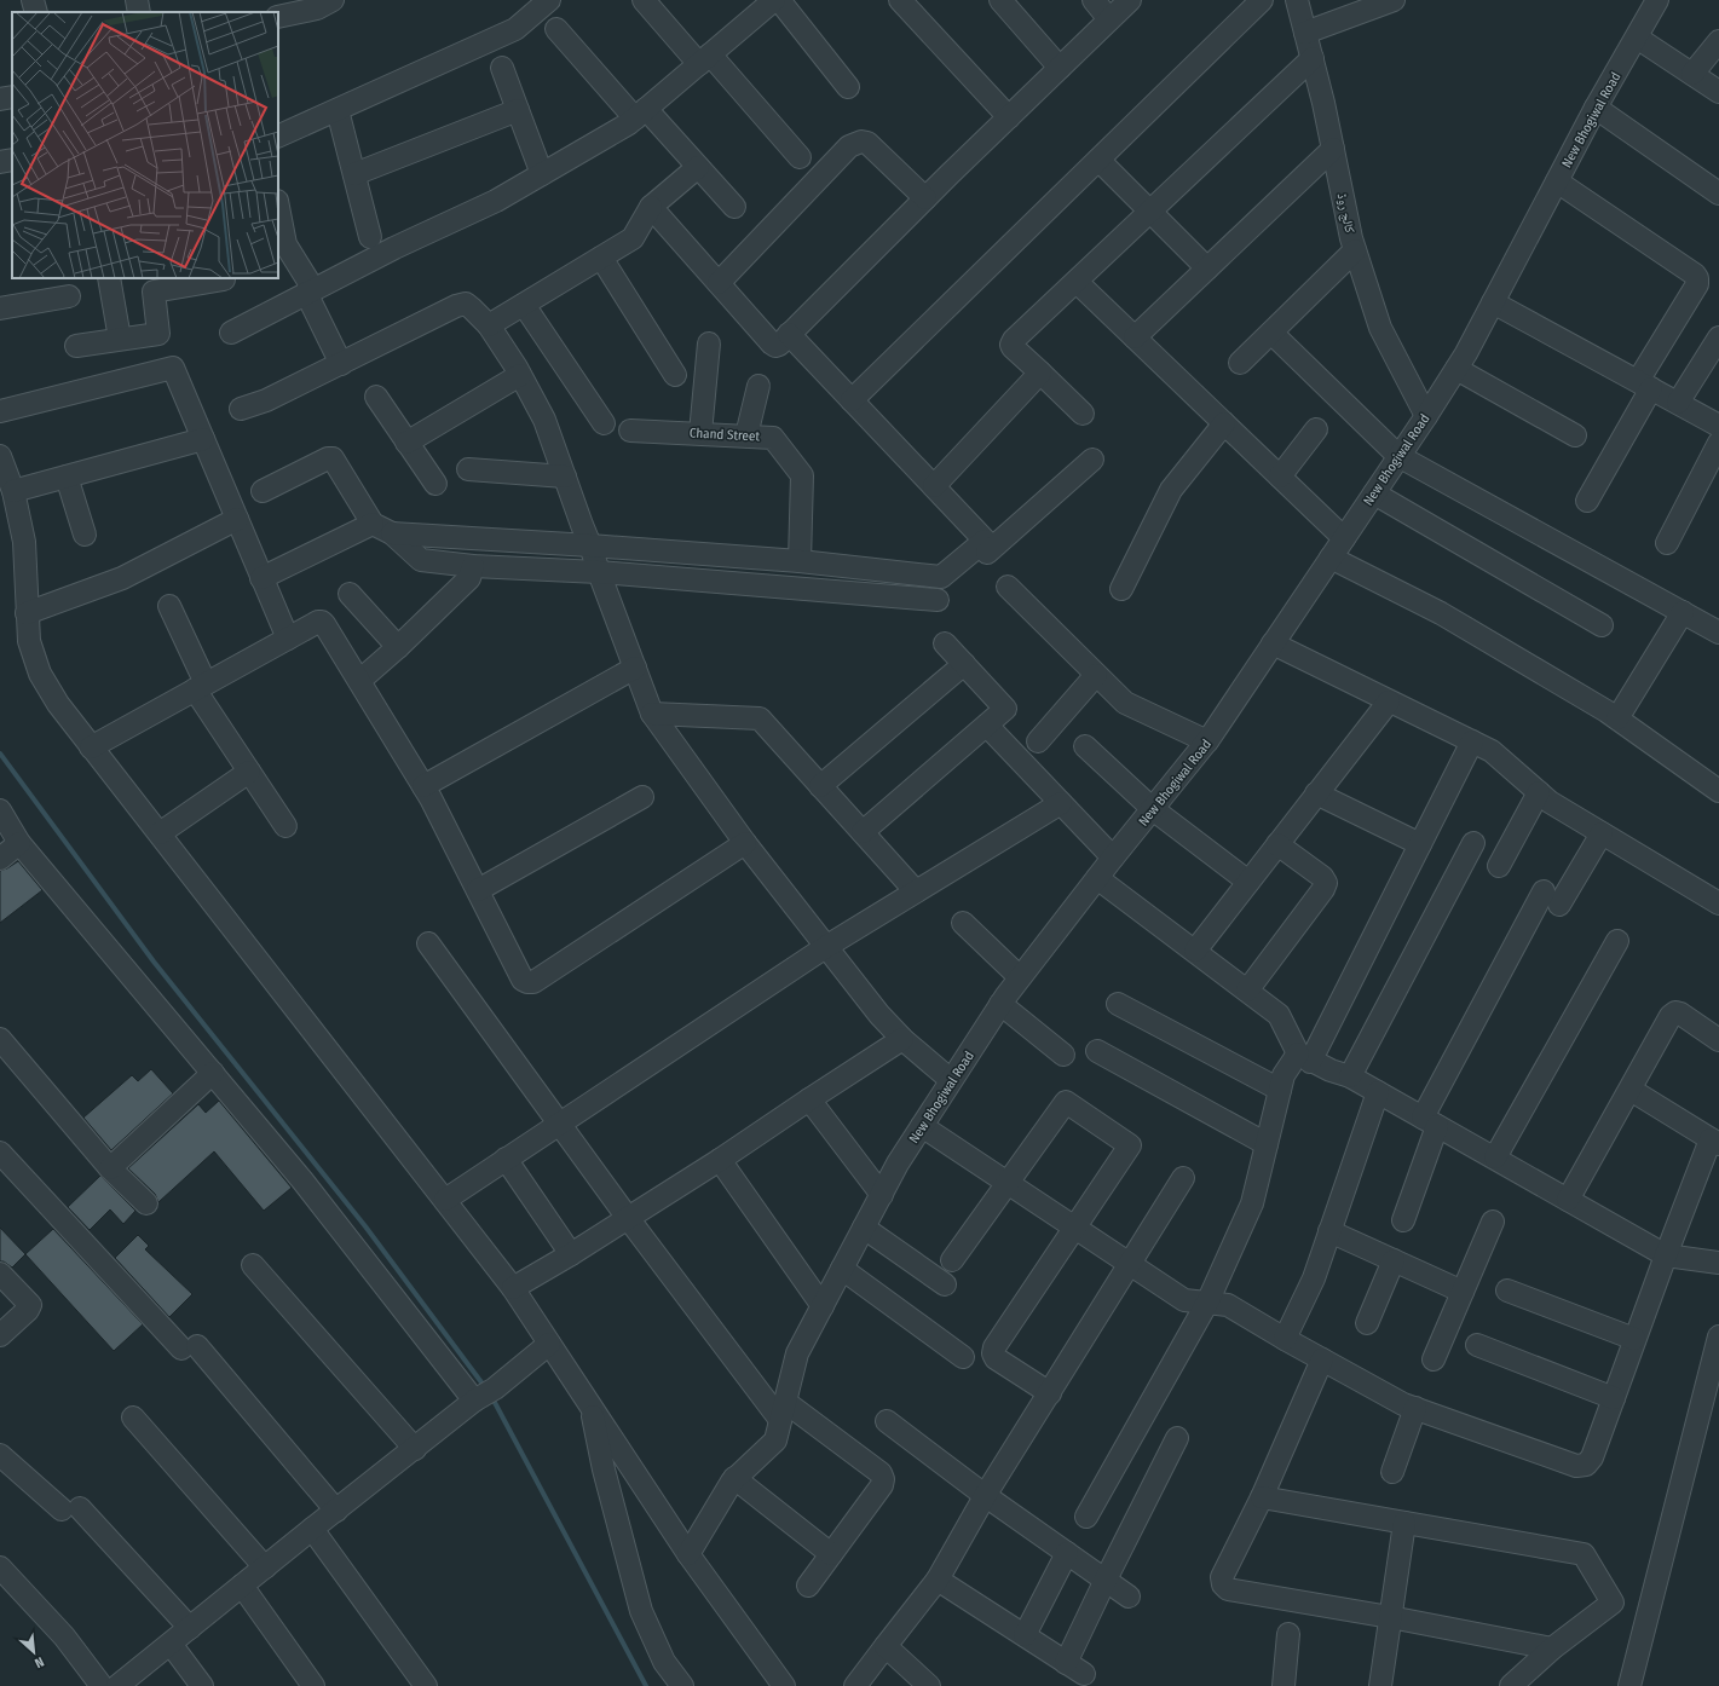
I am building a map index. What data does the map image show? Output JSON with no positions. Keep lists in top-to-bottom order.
{
  "streets": {
    "street": ["New Bhogiwal Road", "کالج روڈ", "Chand Street"]
  },
  "crossings": [
    ["New Bhogiwal Road", "کالج روڈ"]
  ],
  "north": "bottom right"
}
